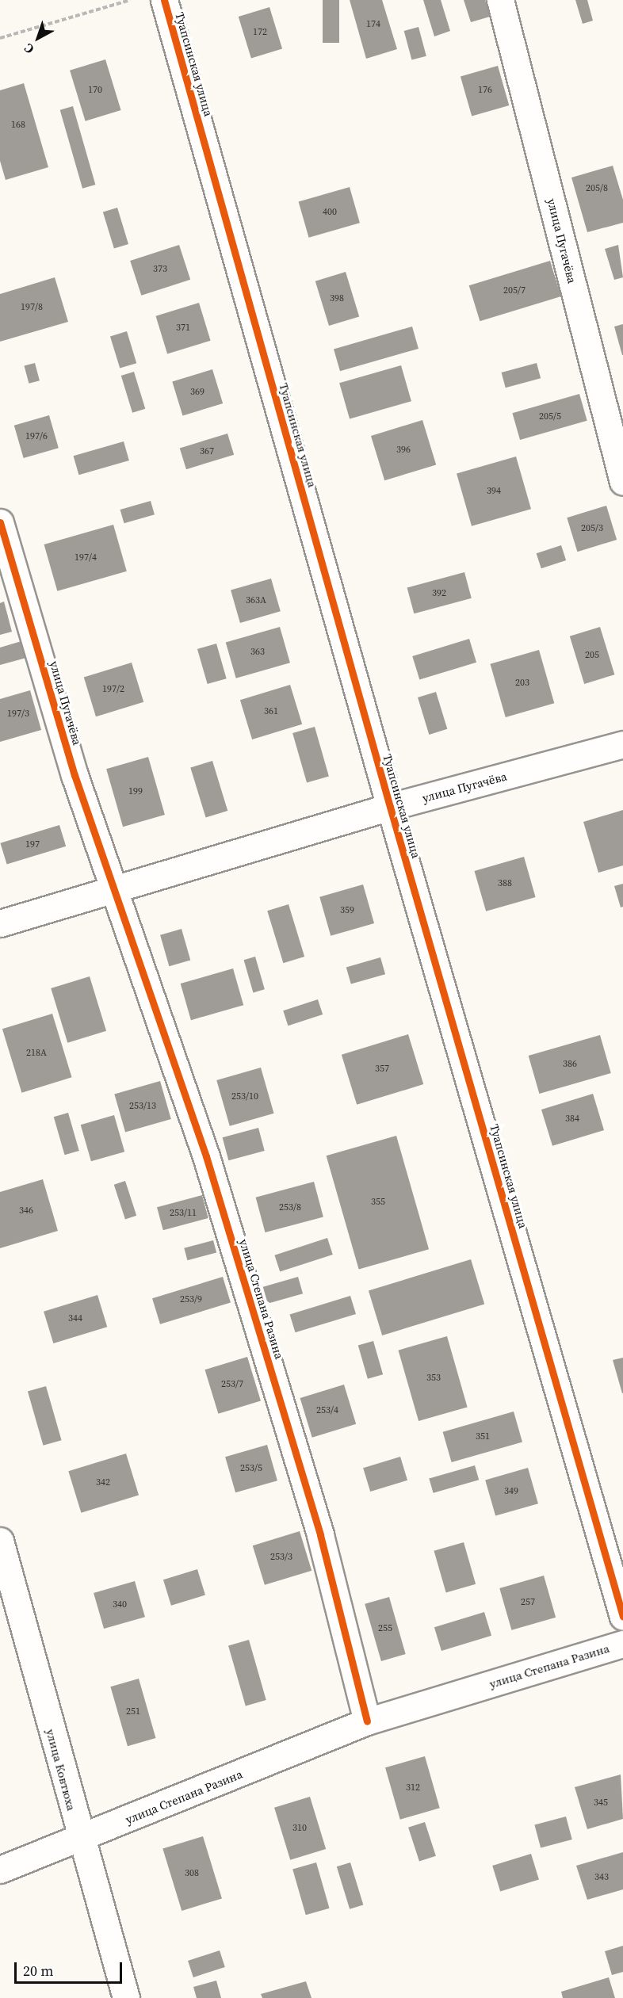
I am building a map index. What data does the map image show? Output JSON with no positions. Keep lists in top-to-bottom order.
{
  "streets": {
    "street": [
      "Туапсинская улица",
      "улица Пугачёва",
      "улица Степана Разина",
      "улица Ковтюха"
    ]
  },
  "crossings": [
    ["Туапсинская улица", "улица Пугачёва"],
    ["улица Пугачёва", "улица Степана Разина"],
    ["улица Степана Разина", "улица Ковтюха"]
  ],
  "house_numbers": [
    "174",
    "172",
    "170",
    "176",
    "168",
    "205/8",
    "400",
    "373",
    "205/7",
    "398",
    "197/8",
    "371",
    "369",
    "205/5",
    "197/6",
    "396",
    "367",
    "394",
    "205/3",
    "197/4",
    "392",
    "363А",
    "363",
    "205",
    "203",
    "197/2",
    "361",
    "197/3",
    "199",
    "197",
    "388",
    "359",
    "218А",
    "386",
    "357",
    "253/10",
    "253/13",
    "384",
    "355",
    "253/8",
    "346",
    "253/11",
    "253/9",
    "344",
    "353",
    "253/7",
    "253/4",
    "351",
    "253/5",
    "342",
    "349",
    "253/3",
    "257",
    "340",
    "255",
    "251",
    "312",
    "345",
    "310",
    "308",
    "343"
  ],
  "scale_bar": "20 m",
  "north": "bottom left"
}
